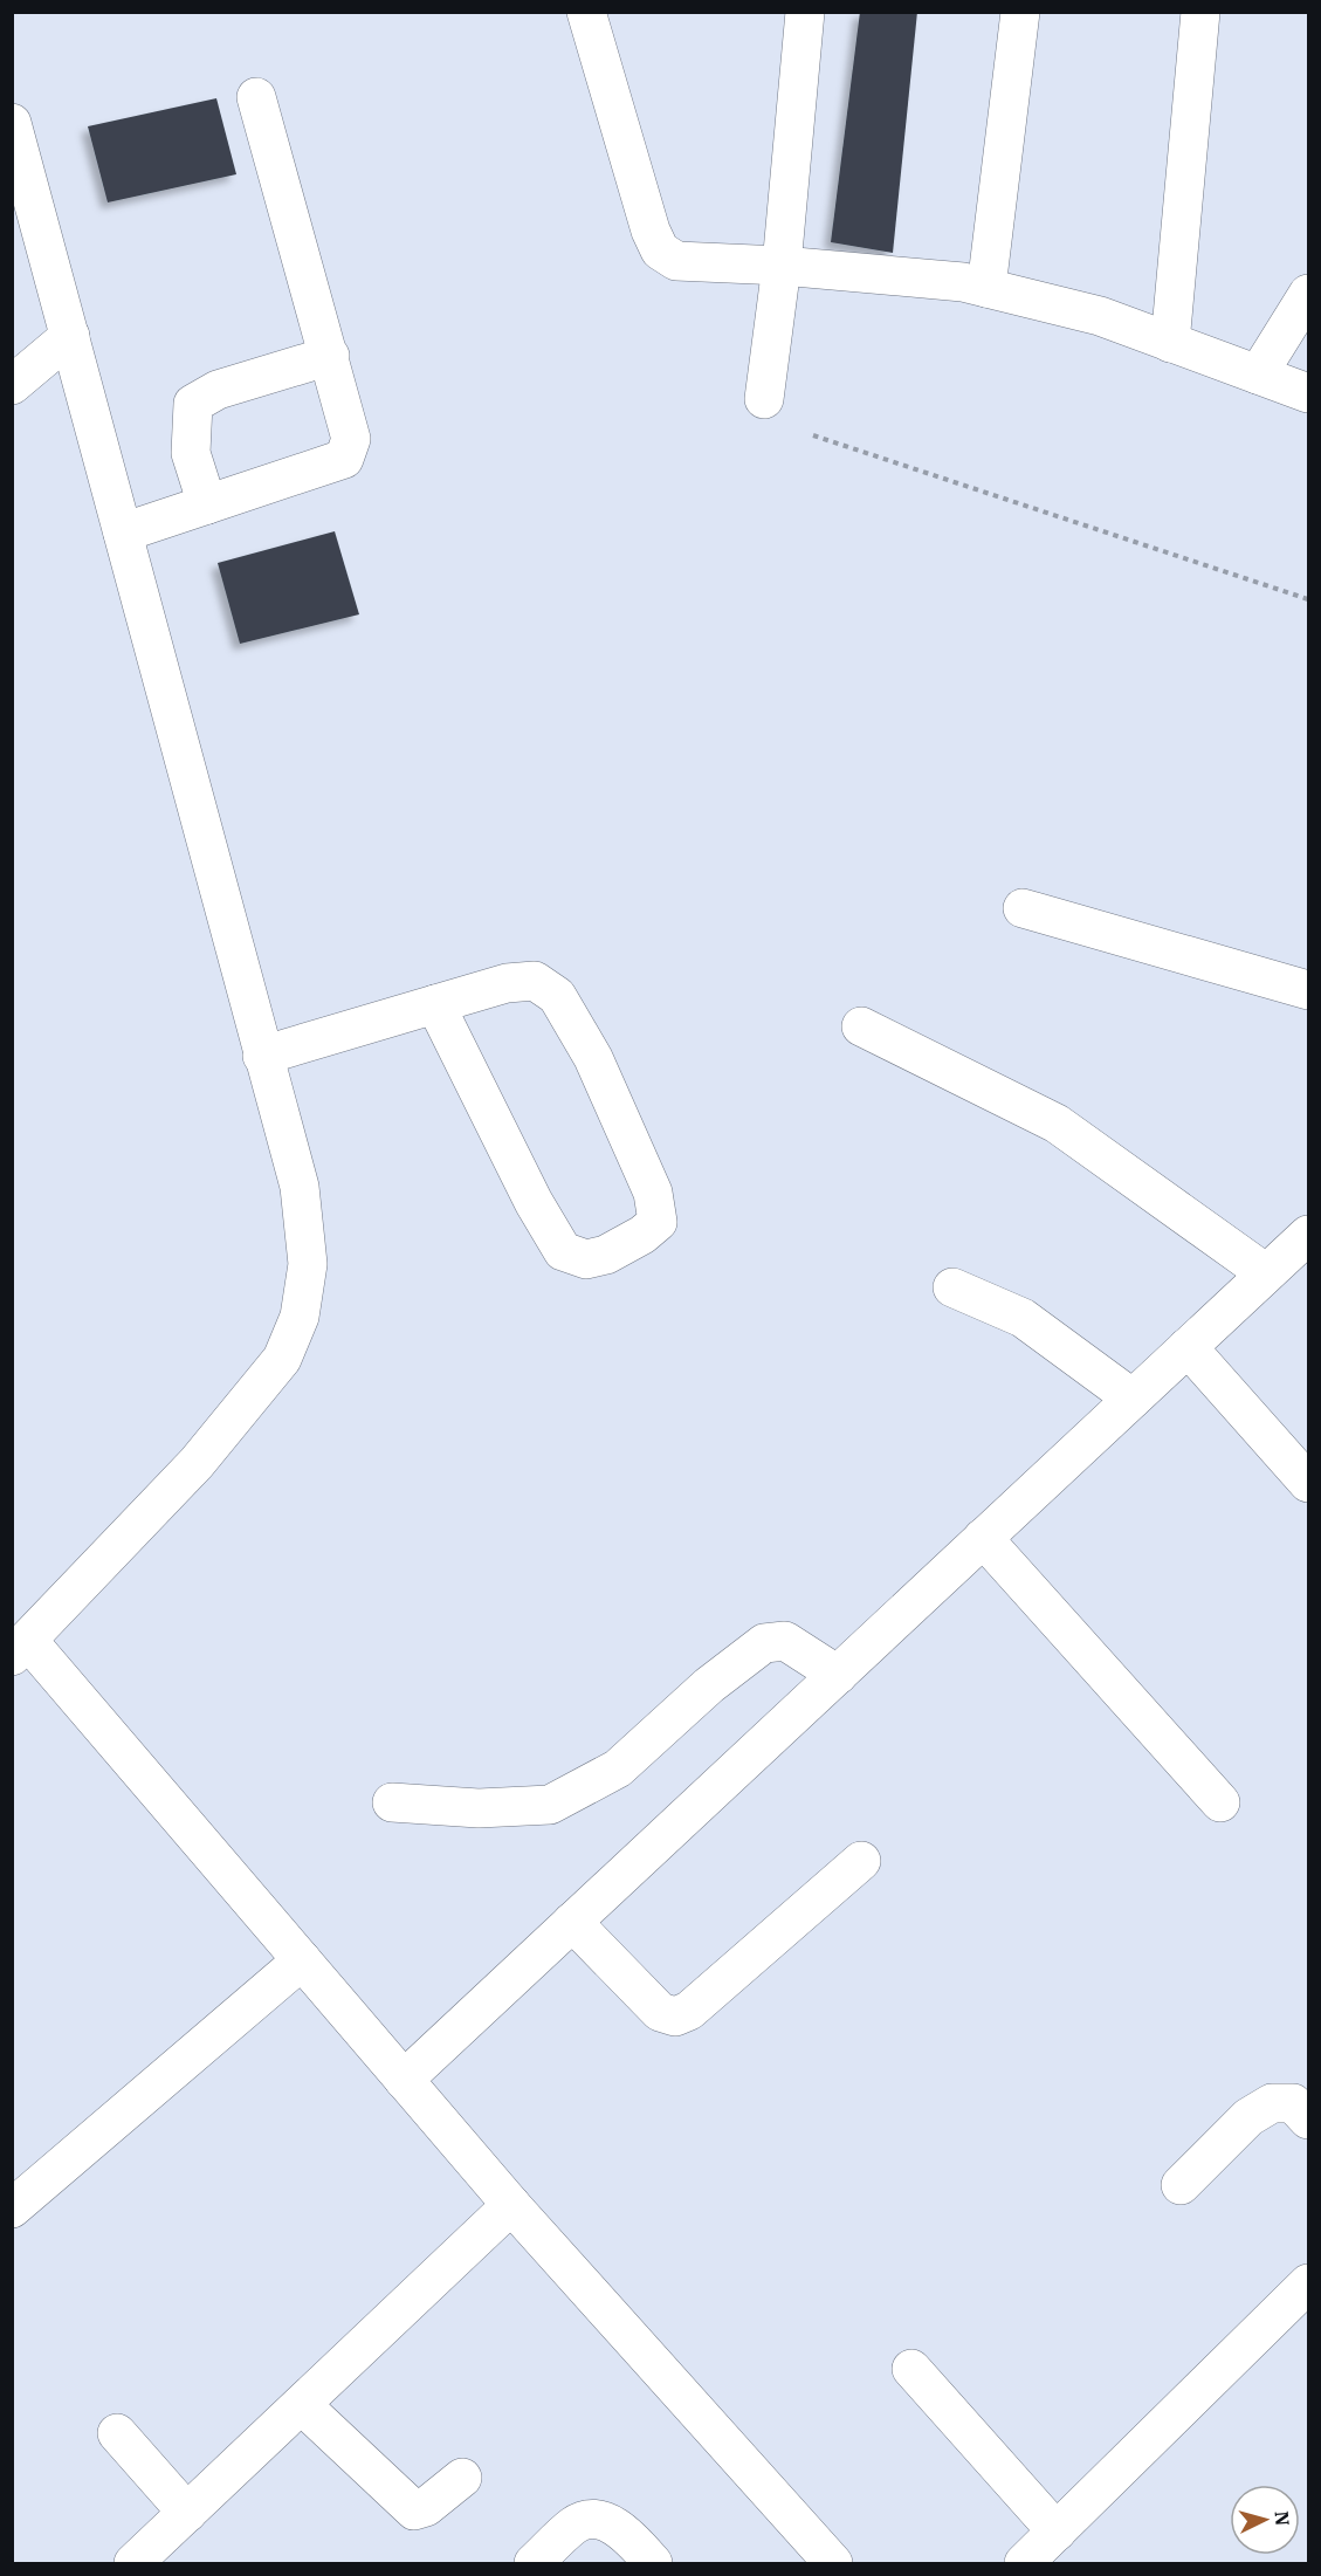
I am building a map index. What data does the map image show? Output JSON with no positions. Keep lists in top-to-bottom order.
{
  "north": "right"
}
